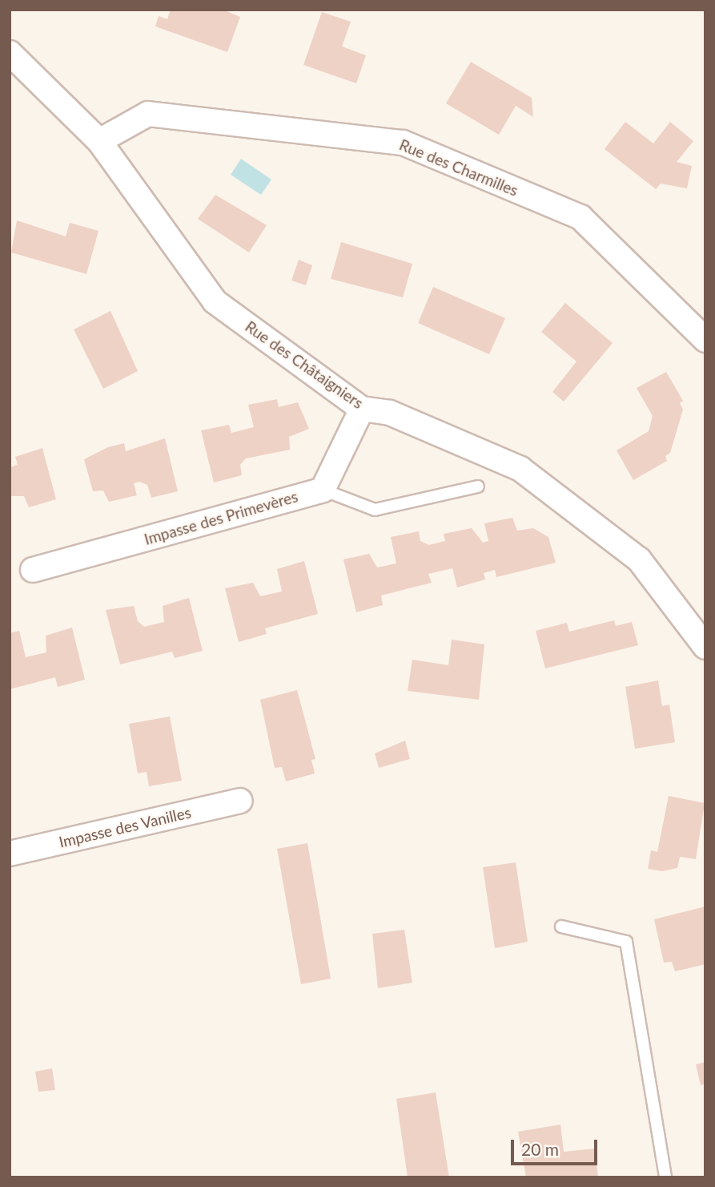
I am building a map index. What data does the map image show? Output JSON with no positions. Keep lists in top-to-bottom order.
{
  "streets": {
    "street": [
      "Rue des Charmilles",
      "Rue des Châtaigniers",
      "Impasse des Primevères",
      "Impasse des Vanilles"
    ]
  },
  "crossings": [
    ["Rue des Charmilles", "Rue des Châtaigniers"]
  ],
  "scale_bar": "20 m"
}
